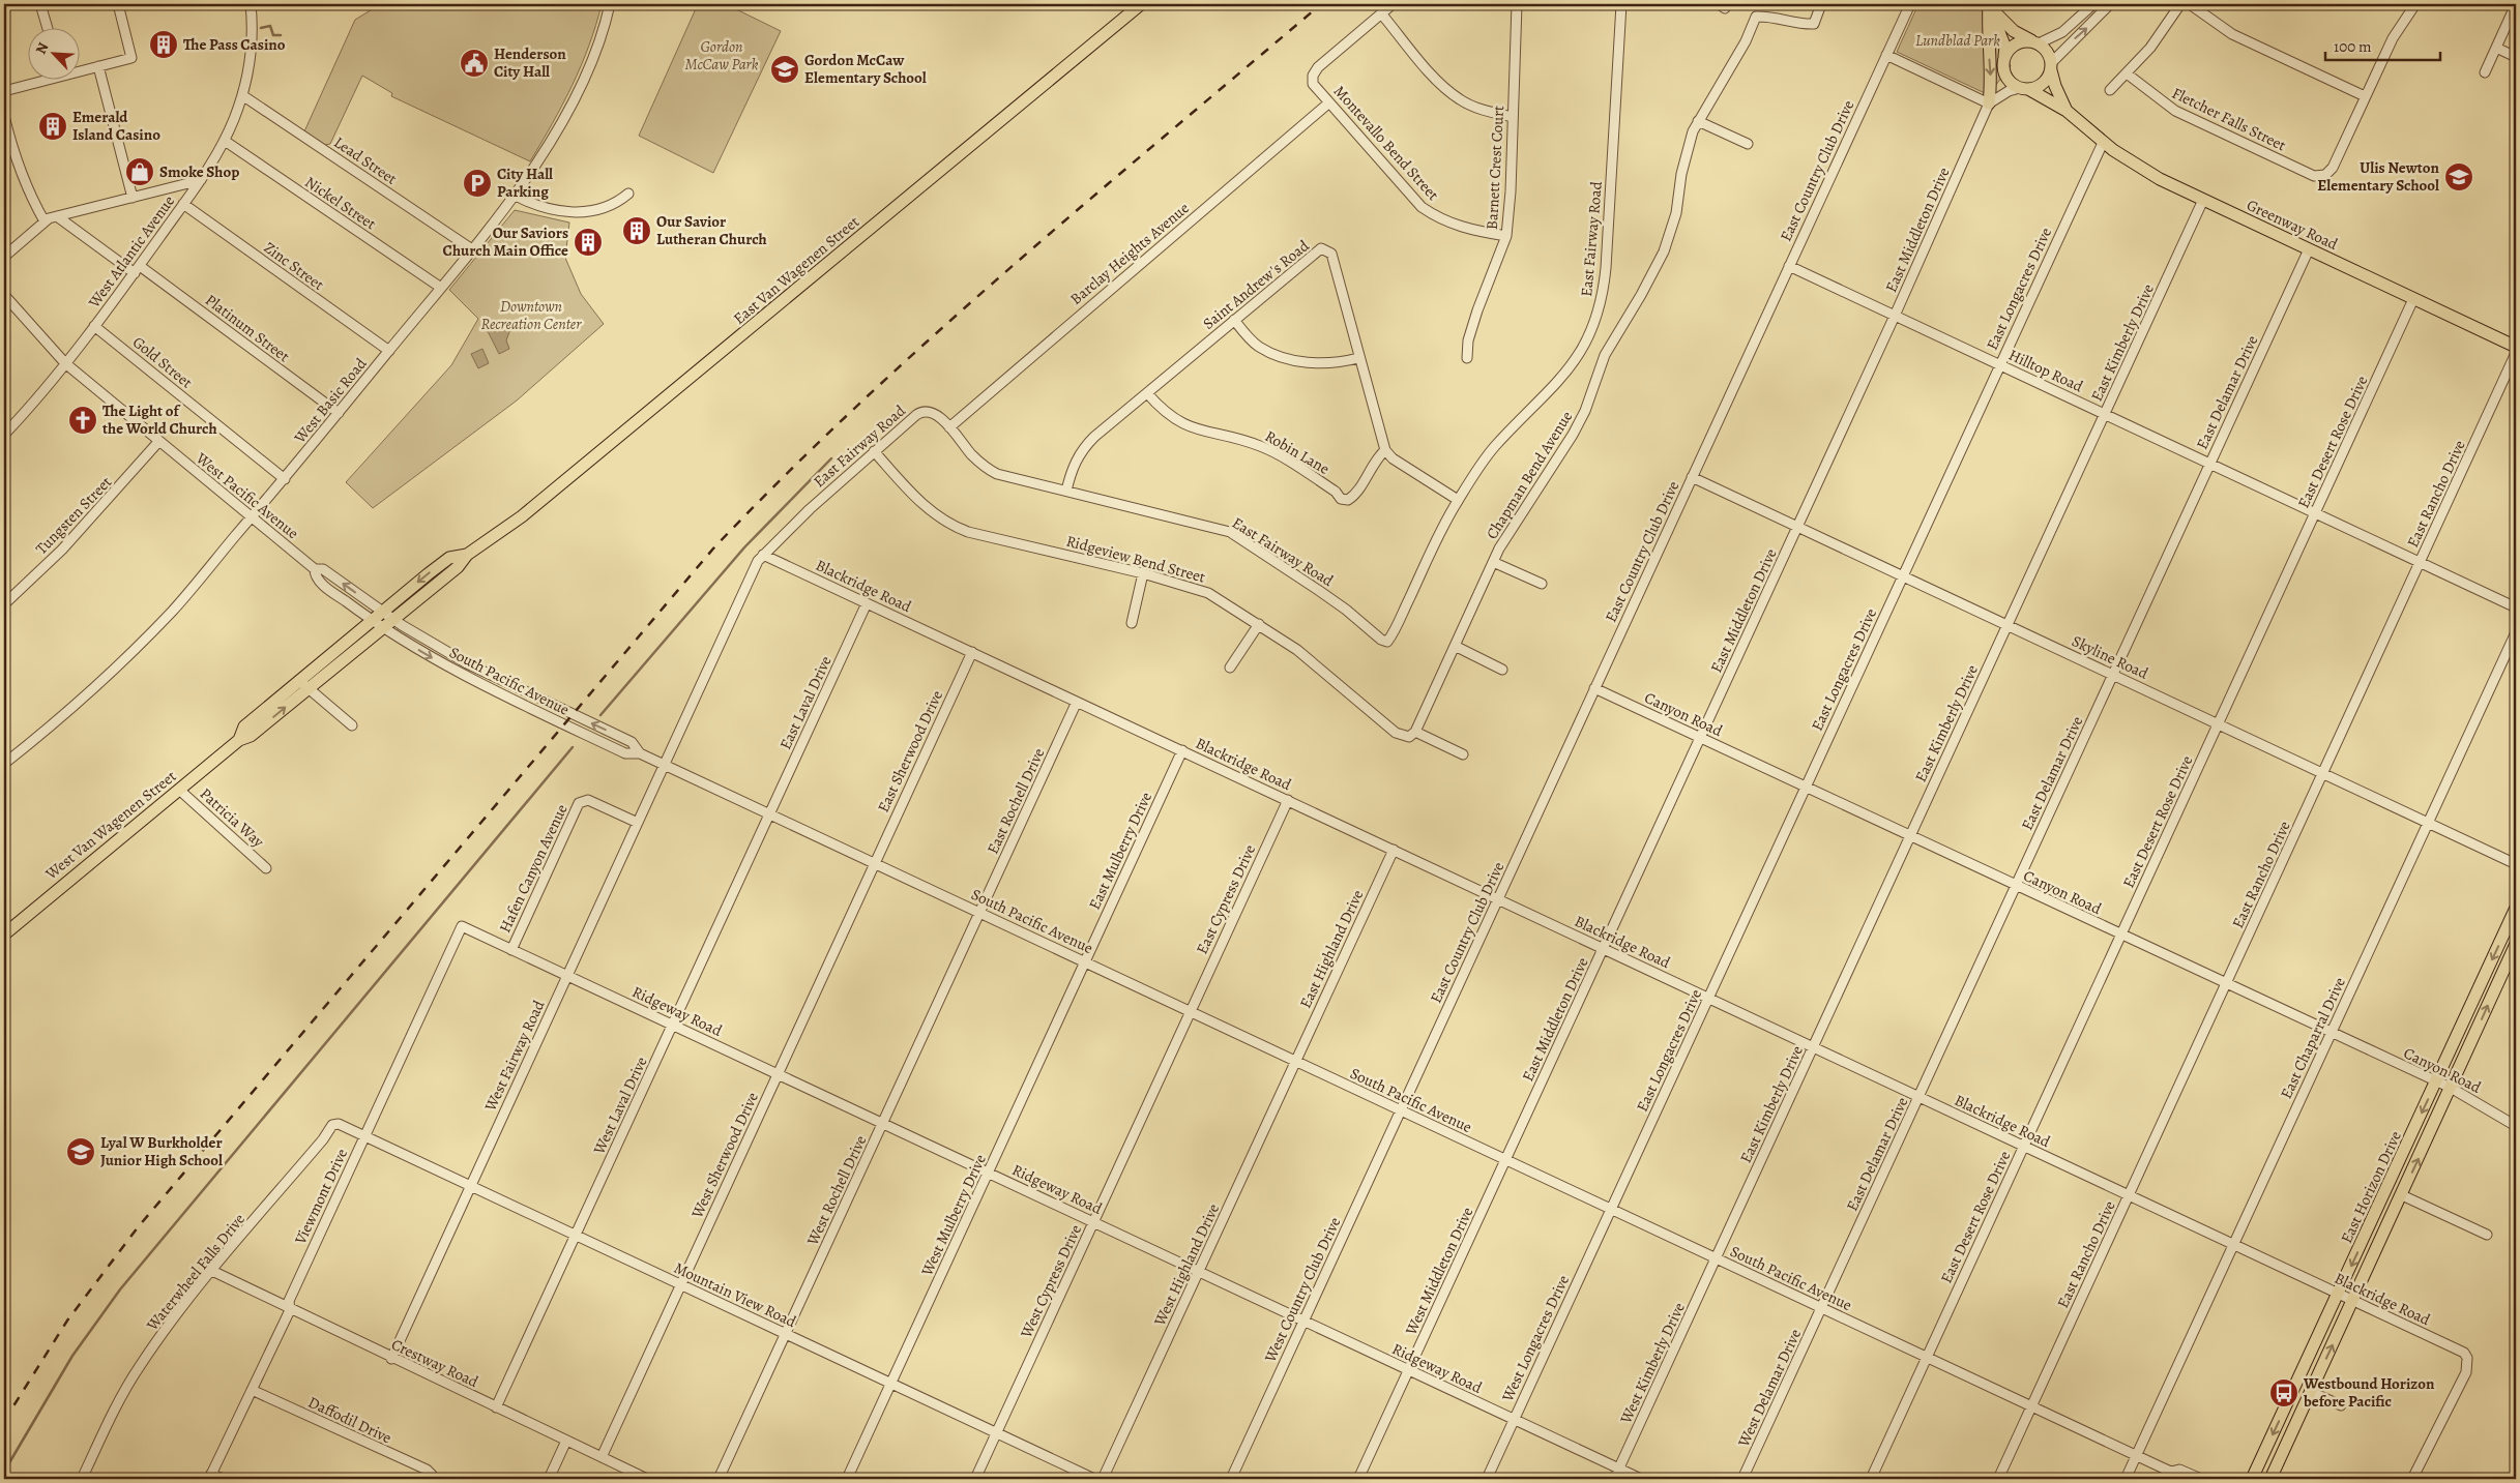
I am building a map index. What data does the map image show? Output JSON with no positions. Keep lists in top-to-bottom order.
{
  "streets": {
    "main road": [
      "Greenway Road",
      "East Van Wagenen Street",
      "West Van Wagenen Street",
      "East Horizon Drive"
    ],
    "street": [
      "Fletcher Falls Street",
      "Montevallo Bend Street",
      "Lead Street",
      "Barnett Crest Court",
      "East Country Club Drive",
      "Nickel Street",
      "East Middleton Drive",
      "East Fairway Road",
      "West Atlantic Avenue",
      "Barclay Heights Avenue",
      "Zinc Street",
      "Saint Andrew's Road",
      "East Longacres Drive",
      "Platinum Street",
      "East Kimberly Drive",
      "Gold Street",
      "Hilltop Road",
      "East Delamar Drive",
      "West Basic Road",
      "East Desert Rose Drive",
      "Robin Lane",
      "Chapman Bend Avenue",
      "East Rancho Drive",
      "West Pacific Avenue",
      "Tungsten Street",
      "Ridgeview Bend Street",
      "Blackridge Road",
      "Skyline Road",
      "South Pacific Avenue",
      "East Laval Drive",
      "Canyon Road",
      "East Sherwood Drive",
      "East Rochell Drive",
      "Patricia Way",
      "East Mulberry Drive",
      "Hafen Canyon Avenue",
      "East Cypress Drive",
      "East Highland Drive",
      "Ridgeway Road",
      "East Chaparral Drive",
      "West Fairway Road",
      "West Laval Drive",
      "West Sherwood Drive",
      "West Rochell Drive",
      "Viewmont Drive",
      "West Mulberry Drive",
      "West Highland Drive",
      "West Middleton Drive",
      "Waterwheel Falls Drive",
      "West Cypress Drive",
      "West Country Club Drive",
      "Mountain View Road",
      "West Longacres Drive",
      "Crestway Road",
      "West Kimberly Drive",
      "West Delamar Drive",
      "Daffodil Drive"
    ]
  },
  "crossings": [
    ["Montevallo Bend Street", "Barnett Crest Court"],
    ["Montevallo Bend Street", "Barclay Heights Avenue"],
    ["Lead Street", "West Atlantic Avenue"],
    ["Lead Street", "West Basic Road"],
    ["East Country Club Drive", "Hilltop Road"],
    ["East Country Club Drive", "Blackridge Road"],
    ["East Country Club Drive", "Skyline Road"],
    ["East Country Club Drive", "South Pacific Avenue"],
    ["East Country Club Drive", "Canyon Road"],
    ["East Country Club Drive", "West Country Club Drive"],
    ["Nickel Street", "West Atlantic Avenue"],
    ["Nickel Street", "West Basic Road"],
    ["Greenway Road", "East Longacres Drive"],
    ["Greenway Road", "East Kimberly Drive"],
    ["Greenway Road", "East Delamar Drive"],
    ["Greenway Road", "East Desert Rose Drive"],
    ["East Middleton Drive", "Hilltop Road"],
    ["East Middleton Drive", "Blackridge Road"],
    ["East Middleton Drive", "Skyline Road"],
    ["East Middleton Drive", "South Pacific Avenue"],
    ["East Middleton Drive", "Canyon Road"],
    ["East Middleton Drive", "West Middleton Drive"],
    ["East Fairway Road", "Barclay Heights Avenue"],
    ["East Fairway Road", "Saint Andrew's Road"],
    ["East Fairway Road", "Ridgeview Bend Street"],
    ["East Fairway Road", "Blackridge Road"],
    ["East Fairway Road", "South Pacific Avenue"],
    ["East Fairway Road", "West Fairway Road"],
    ["West Atlantic Avenue", "Zinc Street"],
    ["West Atlantic Avenue", "Platinum Street"],
    ["West Atlantic Avenue", "Gold Street"],
    ["West Atlantic Avenue", "West Pacific Avenue"],
    ["Zinc Street", "West Basic Road"],
    ["East Van Wagenen Street", "West Pacific Avenue"],
    ["East Van Wagenen Street", "South Pacific Avenue"],
    ["East Van Wagenen Street", "West Van Wagenen Street"],
    ["Saint Andrew's Road", "Robin Lane"],
    ["East Longacres Drive", "Hilltop Road"],
    ["East Longacres Drive", "Blackridge Road"],
    ["East Longacres Drive", "Skyline Road"],
    ["East Longacres Drive", "South Pacific Avenue"],
    ["East Longacres Drive", "Canyon Road"],
    ["East Longacres Drive", "West Longacres Drive"],
    ["Platinum Street", "West Basic Road"],
    ["East Kimberly Drive", "Hilltop Road"],
    ["East Kimberly Drive", "Blackridge Road"],
    ["East Kimberly Drive", "Skyline Road"],
    ["East Kimberly Drive", "South Pacific Avenue"],
    ["East Kimberly Drive", "Canyon Road"],
    ["East Kimberly Drive", "West Kimberly Drive"],
    ["Gold Street", "West Basic Road"],
    ["Hilltop Road", "East Delamar Drive"],
    ["Hilltop Road", "East Desert Rose Drive"],
    ["Hilltop Road", "East Rancho Drive"],
    ["East Delamar Drive", "Blackridge Road"],
    ["East Delamar Drive", "Skyline Road"],
    ["East Delamar Drive", "South Pacific Avenue"],
    ["East Delamar Drive", "Canyon Road"],
    ["East Delamar Drive", "West Delamar Drive"],
    ["West Basic Road", "West Pacific Avenue"],
    ["East Desert Rose Drive", "Blackridge Road"],
    ["East Desert Rose Drive", "Skyline Road"],
    ["East Desert Rose Drive", "South Pacific Avenue"],
    ["East Desert Rose Drive", "Canyon Road"],
    ["Chapman Bend Avenue", "Ridgeview Bend Street"],
    ["East Rancho Drive", "Blackridge Road"],
    ["East Rancho Drive", "Skyline Road"],
    ["East Rancho Drive", "South Pacific Avenue"],
    ["East Rancho Drive", "Canyon Road"],
    ["West Pacific Avenue", "Tungsten Street"],
    ["West Pacific Avenue", "South Pacific Avenue"],
    ["West Pacific Avenue", "West Van Wagenen Street"],
    ["Blackridge Road", "East Laval Drive"],
    ["Blackridge Road", "East Sherwood Drive"],
    ["Blackridge Road", "East Rochell Drive"],
    ["Blackridge Road", "East Mulberry Drive"],
    ["Blackridge Road", "East Cypress Drive"],
    ["Blackridge Road", "East Highland Drive"],
    ["Blackridge Road", "East Chaparral Drive"],
    ["Blackridge Road", "East Horizon Drive"],
    ["Skyline Road", "East Chaparral Drive"],
    ["South Pacific Avenue", "East Laval Drive"],
    ["South Pacific Avenue", "East Sherwood Drive"],
    ["South Pacific Avenue", "East Rochell Drive"],
    ["South Pacific Avenue", "West Van Wagenen Street"],
    ["South Pacific Avenue", "East Mulberry Drive"],
    ["South Pacific Avenue", "East Cypress Drive"],
    ["South Pacific Avenue", "East Highland Drive"],
    ["South Pacific Avenue", "East Chaparral Drive"],
    ["South Pacific Avenue", "West Fairway Road"],
    ["South Pacific Avenue", "West Laval Drive"],
    ["South Pacific Avenue", "West Sherwood Drive"],
    ["South Pacific Avenue", "West Rochell Drive"],
    ["South Pacific Avenue", "West Mulberry Drive"],
    ["South Pacific Avenue", "West Highland Drive"],
    ["South Pacific Avenue", "West Middleton Drive"],
    ["South Pacific Avenue", "West Cypress Drive"],
    ["South Pacific Avenue", "West Country Club Drive"],
    ["South Pacific Avenue", "West Longacres Drive"],
    ["South Pacific Avenue", "West Kimberly Drive"],
    ["South Pacific Avenue", "West Delamar Drive"],
    ["East Laval Drive", "West Laval Drive"],
    ["Canyon Road", "East Chaparral Drive"],
    ["Canyon Road", "East Horizon Drive"],
    ["East Sherwood Drive", "West Sherwood Drive"],
    ["East Rochell Drive", "West Rochell Drive"],
    ["Patricia Way", "West Van Wagenen Street"],
    ["East Mulberry Drive", "West Mulberry Drive"],
    ["Hafen Canyon Avenue", "Ridgeway Road"],
    ["Hafen Canyon Avenue", "West Fairway Road"],
    ["East Cypress Drive", "West Cypress Drive"],
    ["East Highland Drive", "West Highland Drive"],
    ["Ridgeway Road", "West Fairway Road"],
    ["Ridgeway Road", "West Laval Drive"],
    ["Ridgeway Road", "West Sherwood Drive"],
    ["Ridgeway Road", "West Rochell Drive"],
    ["Ridgeway Road", "Viewmont Drive"],
    ["Ridgeway Road", "West Mulberry Drive"],
    ["Ridgeway Road", "West Highland Drive"],
    ["Ridgeway Road", "West Middleton Drive"],
    ["Ridgeway Road", "West Cypress Drive"],
    ["Ridgeway Road", "West Country Club Drive"],
    ["Ridgeway Road", "West Longacres Drive"],
    ["Ridgeway Road", "West Kimberly Drive"],
    ["West Fairway Road", "Mountain View Road"],
    ["West Fairway Road", "Crestway Road"],
    ["West Laval Drive", "Mountain View Road"],
    ["West Laval Drive", "Crestway Road"],
    ["West Sherwood Drive", "Mountain View Road"],
    ["West Sherwood Drive", "Crestway Road"],
    ["West Rochell Drive", "Mountain View Road"],
    ["Viewmont Drive", "Waterwheel Falls Drive"],
    ["Viewmont Drive", "Mountain View Road"],
    ["Viewmont Drive", "Crestway Road"],
    ["Viewmont Drive", "Daffodil Drive"],
    ["West Mulberry Drive", "Mountain View Road"],
    ["Waterwheel Falls Drive", "Mountain View Road"],
    ["Waterwheel Falls Drive", "Crestway Road"],
    ["West Cypress Drive", "Mountain View Road"]
  ],
  "parks": ["Lundblad Park", "Gordon McCaw Park", "Downtown Recreation Center"],
  "places": {
    "building": [
      "The Pass Casino",
      "Emerald Island Casino",
      "Our Savior Lutheran Church",
      "Our Saviors Church Main Office"
    ],
    "public building": ["Henderson City Hall"],
    "school or university": ["Gordon McCaw Elementary School", "Ulis Newton Elementary School", "Lyal W Burkholder Junior High School"],
    "shop": ["Smoke Shop"],
    "parking": ["City Hall Parking"],
    "church": ["The Light of the World Church"],
    "bus stop": ["Westbound Horizon before Pacific"]
  },
  "scale_bar": "100 m",
  "north": "top left"
}
